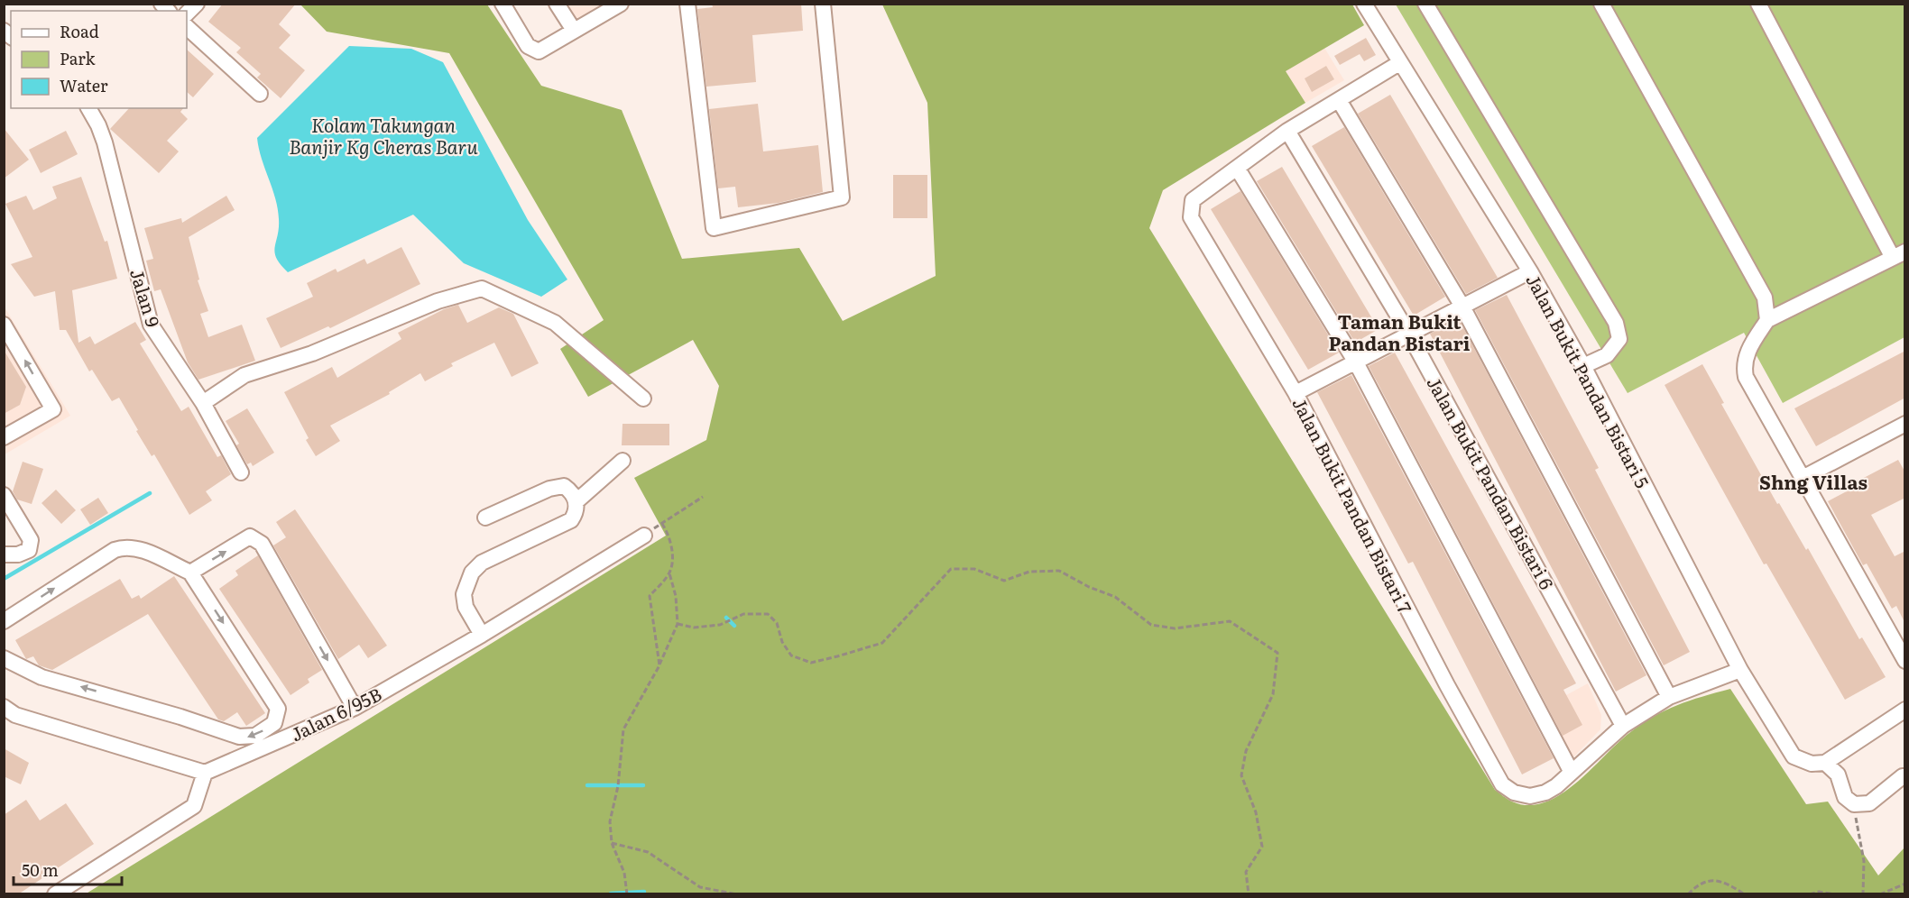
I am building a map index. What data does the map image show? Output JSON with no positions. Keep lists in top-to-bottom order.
{
  "streets": {
    "street": [
      "Jalan 9",
      "Jalan Bukit Pandan Bistari 5",
      "Jalan Bukit Pandan Bistari 6",
      "Jalan Bukit Pandan Bistari 7",
      "Jalan 6/95B"
    ]
  },
  "crossings": [
    ["Jalan Bukit Pandan Bistari 5", "Jalan Bukit Pandan Bistari 7"],
    ["Jalan Bukit Pandan Bistari 6", "Jalan Bukit Pandan Bistari 7"]
  ],
  "districts": ["Taman Bukit Pandan Bistari", "Shng Villas"],
  "water": ["Kolam Takungan Banjir Kg Cheras Baru"],
  "legend": ["Road", "Park", "Water"],
  "scale_bar": "50 m"
}
